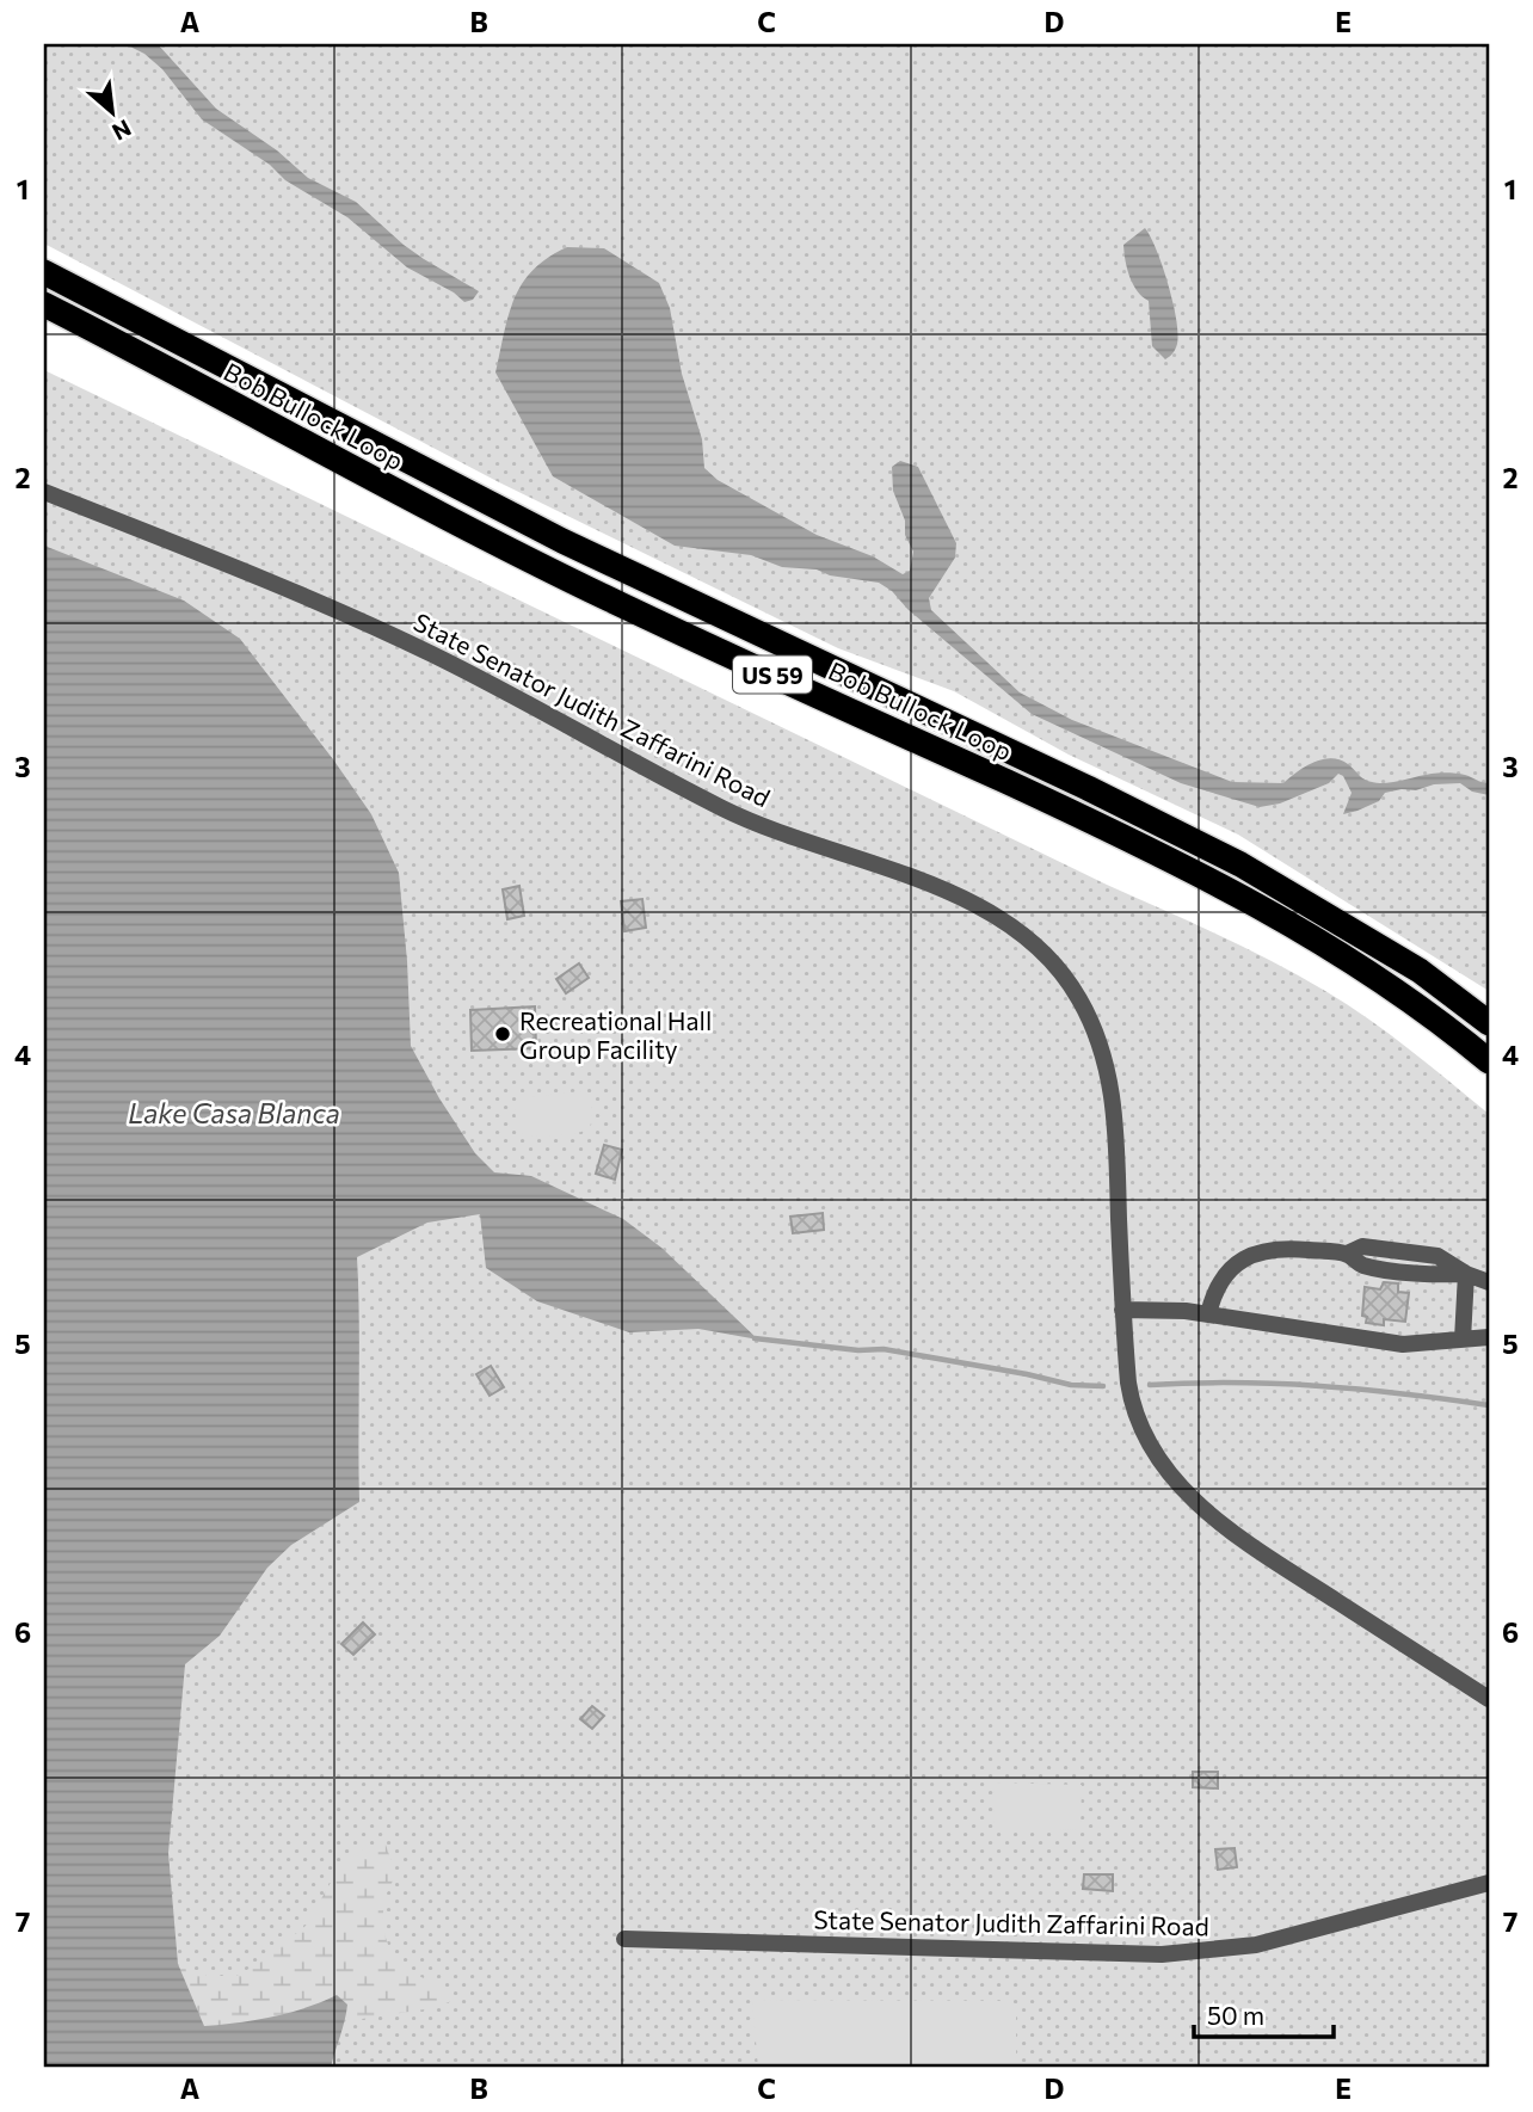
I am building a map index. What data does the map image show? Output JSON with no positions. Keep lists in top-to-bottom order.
{
  "streets": {
    "highway": ["Bob Bullock Loop", "US 59"],
    "street": ["State Senator Judith Zaffarini Road"]
  },
  "water": ["Lake Casa Blanca"],
  "places": ["Recreational Hall Group Facility"],
  "scale_bar": "50 m",
  "north": "bottom right",
  "grid": {
    "columns": [
      "A",
      "B",
      "C",
      "D",
      "E"
    ],
    "rows": [
      "1",
      "2",
      "3",
      "4",
      "5",
      "6",
      "7"
    ]
  }
}
